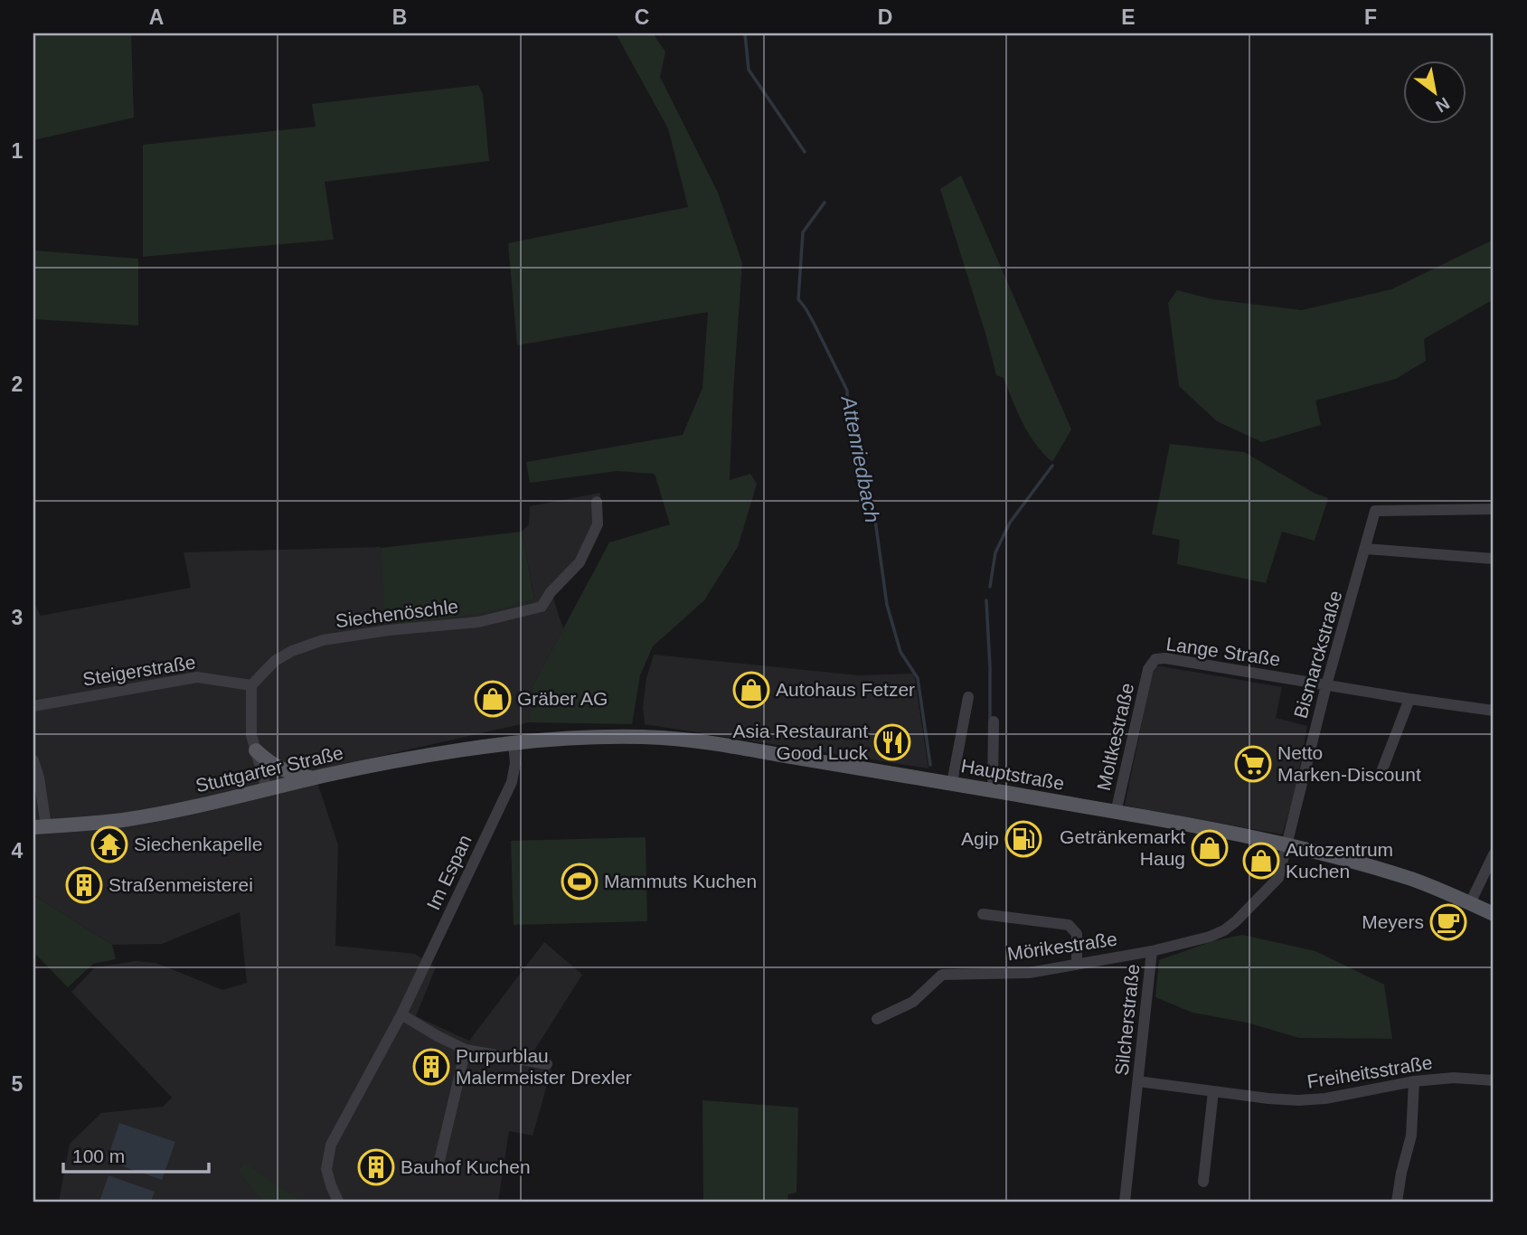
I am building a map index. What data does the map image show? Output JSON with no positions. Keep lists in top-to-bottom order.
{
  "streets": {
    "main road": ["Stuttgarter Straße", "Hauptstraße"],
    "street": [
      "Siechenöschle",
      "Lange Straße",
      "Bismarckstraße",
      "Steigerstraße",
      "Moltkestraße",
      "Im Espan",
      "Mörikestraße",
      "Silcherstraße",
      "Freiheitsstraße"
    ]
  },
  "crossings": [
    ["Siechenöschle", "Steigerstraße"],
    ["Lange Straße", "Bismarckstraße"],
    ["Lange Straße", "Moltkestraße"],
    ["Bismarckstraße", "Hauptstraße"],
    ["Bismarckstraße", "Silcherstraße"],
    ["Moltkestraße", "Hauptstraße"],
    ["Stuttgarter Straße", "Hauptstraße"],
    ["Stuttgarter Straße", "Im Espan"],
    ["Hauptstraße", "Im Espan"],
    ["Hauptstraße", "Silcherstraße"],
    ["Mörikestraße", "Silcherstraße"],
    ["Silcherstraße", "Freiheitsstraße"]
  ],
  "water": ["Attenriedbach"],
  "places": {
    "shop": [
      "Autohaus Fetzer",
      "Gräber AG",
      "Getränkemarkt Haug",
      "Autozentrum Kuchen"
    ],
    "restaurant": ["Asia Restaurant Good Luck"],
    "supermarket": ["Netto Marken-Discount"],
    "fuel station": ["Agip"],
    "temple": ["Siechenkapelle"],
    "sports": ["Mammuts Kuchen"],
    "building": ["Straßenmeisterei", "Purpurblau Malermeister Drexler", "Bauhof Kuchen"],
    "cafe": ["Meyers"]
  },
  "scale_bar": "100 m",
  "north": "bottom right",
  "grid": {
    "columns": [
      "A",
      "B",
      "C",
      "D",
      "E",
      "F"
    ],
    "rows": [
      "1",
      "2",
      "3",
      "4",
      "5"
    ]
  }
}
